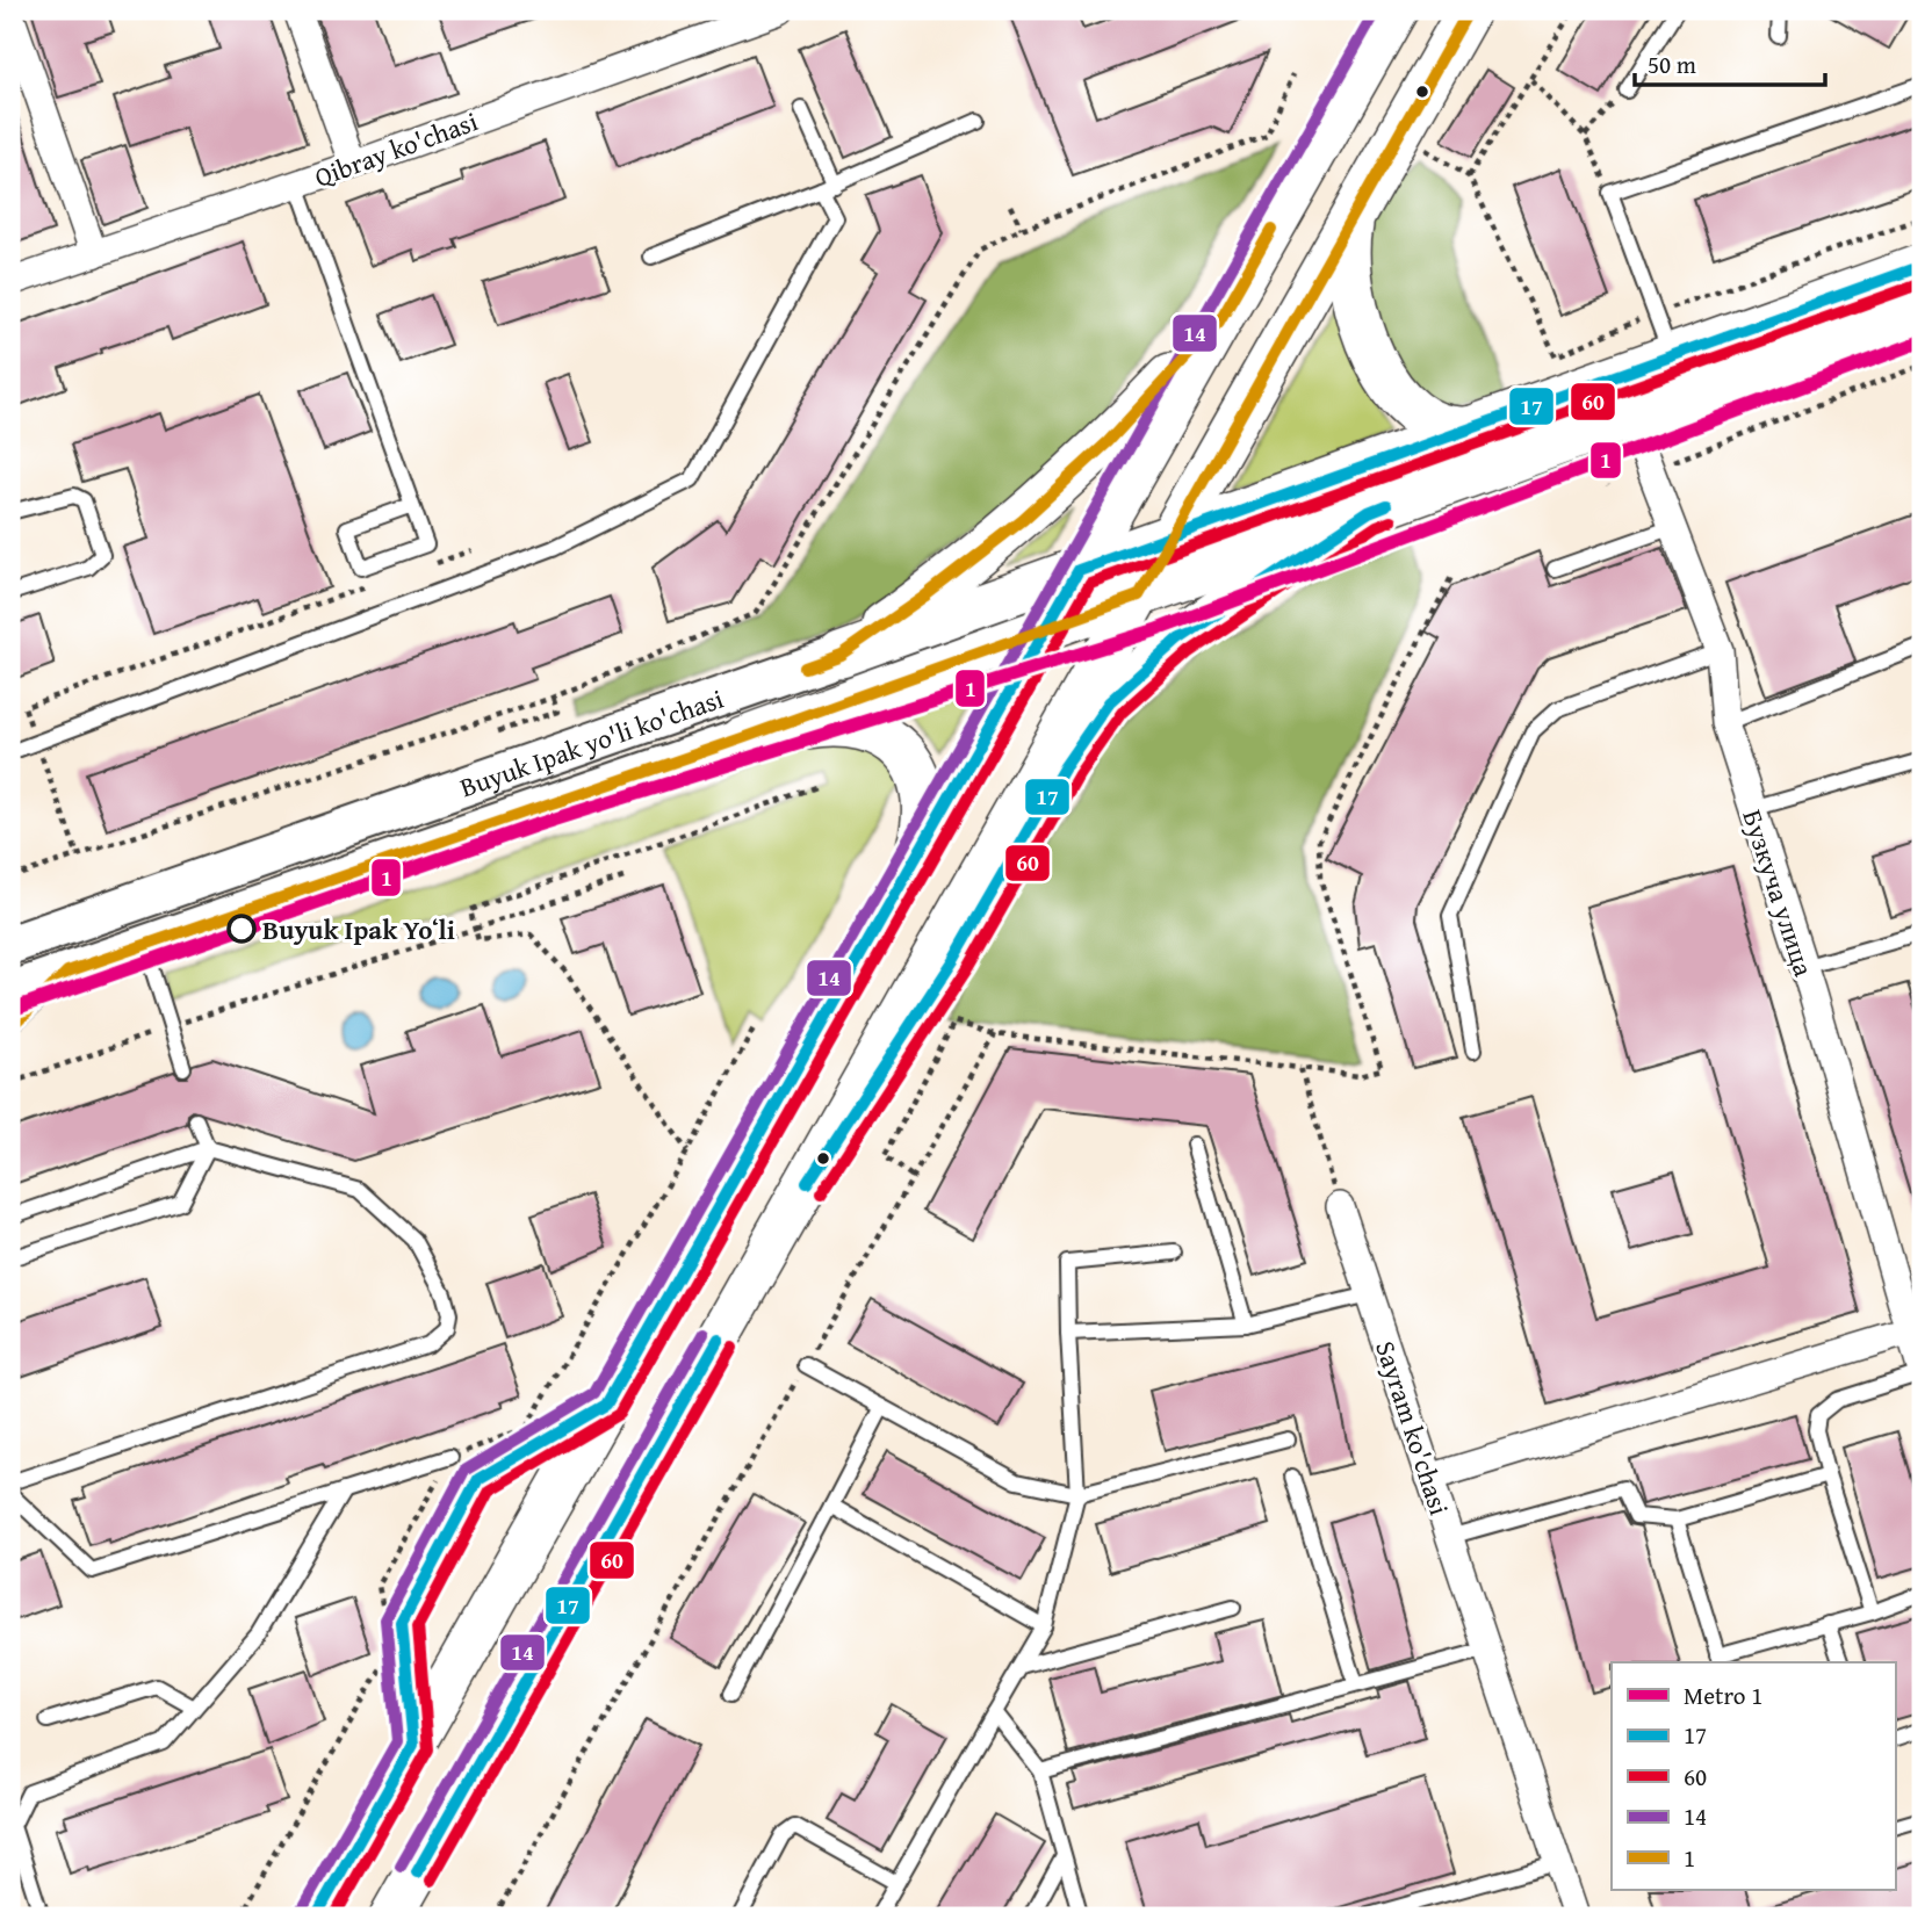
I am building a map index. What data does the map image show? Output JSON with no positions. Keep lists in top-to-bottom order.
{
  "streets": {
    "main road": ["Buyuk Ipak yo'li ko'chasi"],
    "street": ["Qibray ko'chasi", "Бузкуча улица", "Sayram ko'chasi"]
  },
  "places": ["Buyuk Ipak Yoʻli"],
  "lines": [
    "transit line 14",
    "transit line 1",
    "transit line 17",
    "transit line 60",
    "metro line 1"
  ],
  "legend": [
    "Metro 1",
    "17",
    "60",
    "14",
    "1"
  ],
  "scale_bar": "50 m"
}
